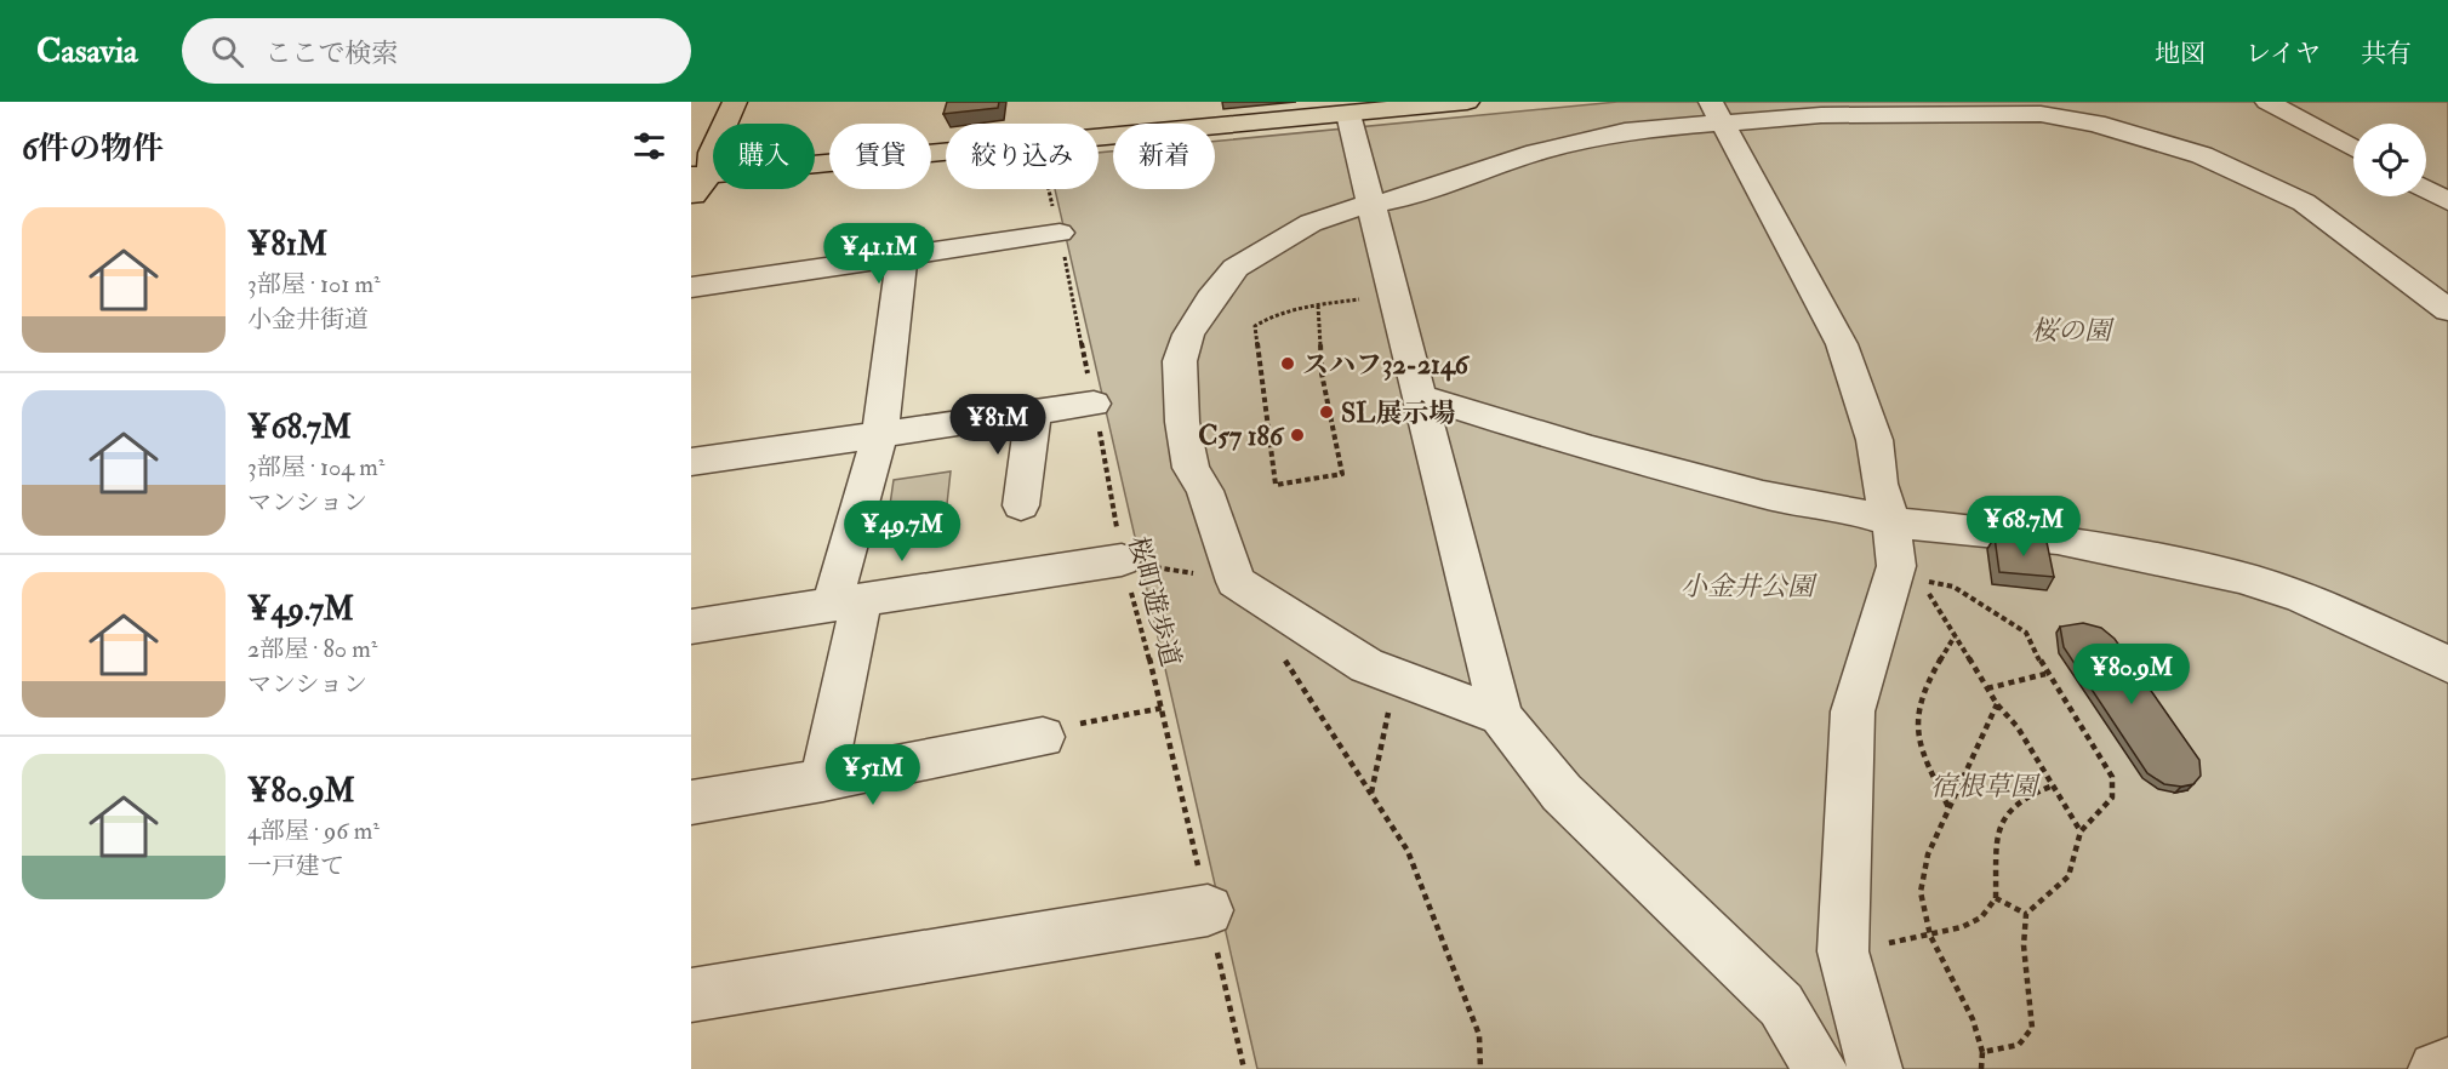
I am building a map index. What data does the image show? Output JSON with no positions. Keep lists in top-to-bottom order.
{
  "streets": {
    "path": ["桜町遊歩道"]
  },
  "parks": ["桜の園", "小金井公園", "宿根草園"],
  "places": ["スハフ32-2146", "SL展示場", "C57 186"],
  "page": {
    "header": "Casavia",
    "search": "ここで検索",
    "nav": ["地図", "レイヤ", "共有"],
    "heading": "6件の物件",
    "chip": [
      "購入",
      "賃貸",
      "絞り込み",
      "新着"
    ],
    "list": [
      {
        "name": "¥81M",
        "note": "3部屋 · 101 m² · 小金井街道"
      },
      {
        "name": "¥68.7M",
        "note": "3部屋 · 104 m² · マンション"
      },
      {
        "name": "¥49.7M",
        "note": "2部屋 · 80 m² · マンション"
      },
      {
        "name": "¥80.9M",
        "note": "4部屋 · 96 m² · 一戸建て"
      }
    ],
    "price": [
      "¥41.1M",
      "¥81M",
      "¥68.7M",
      "¥49.7M",
      "¥80.9M",
      "¥51M"
    ]
  }
}
